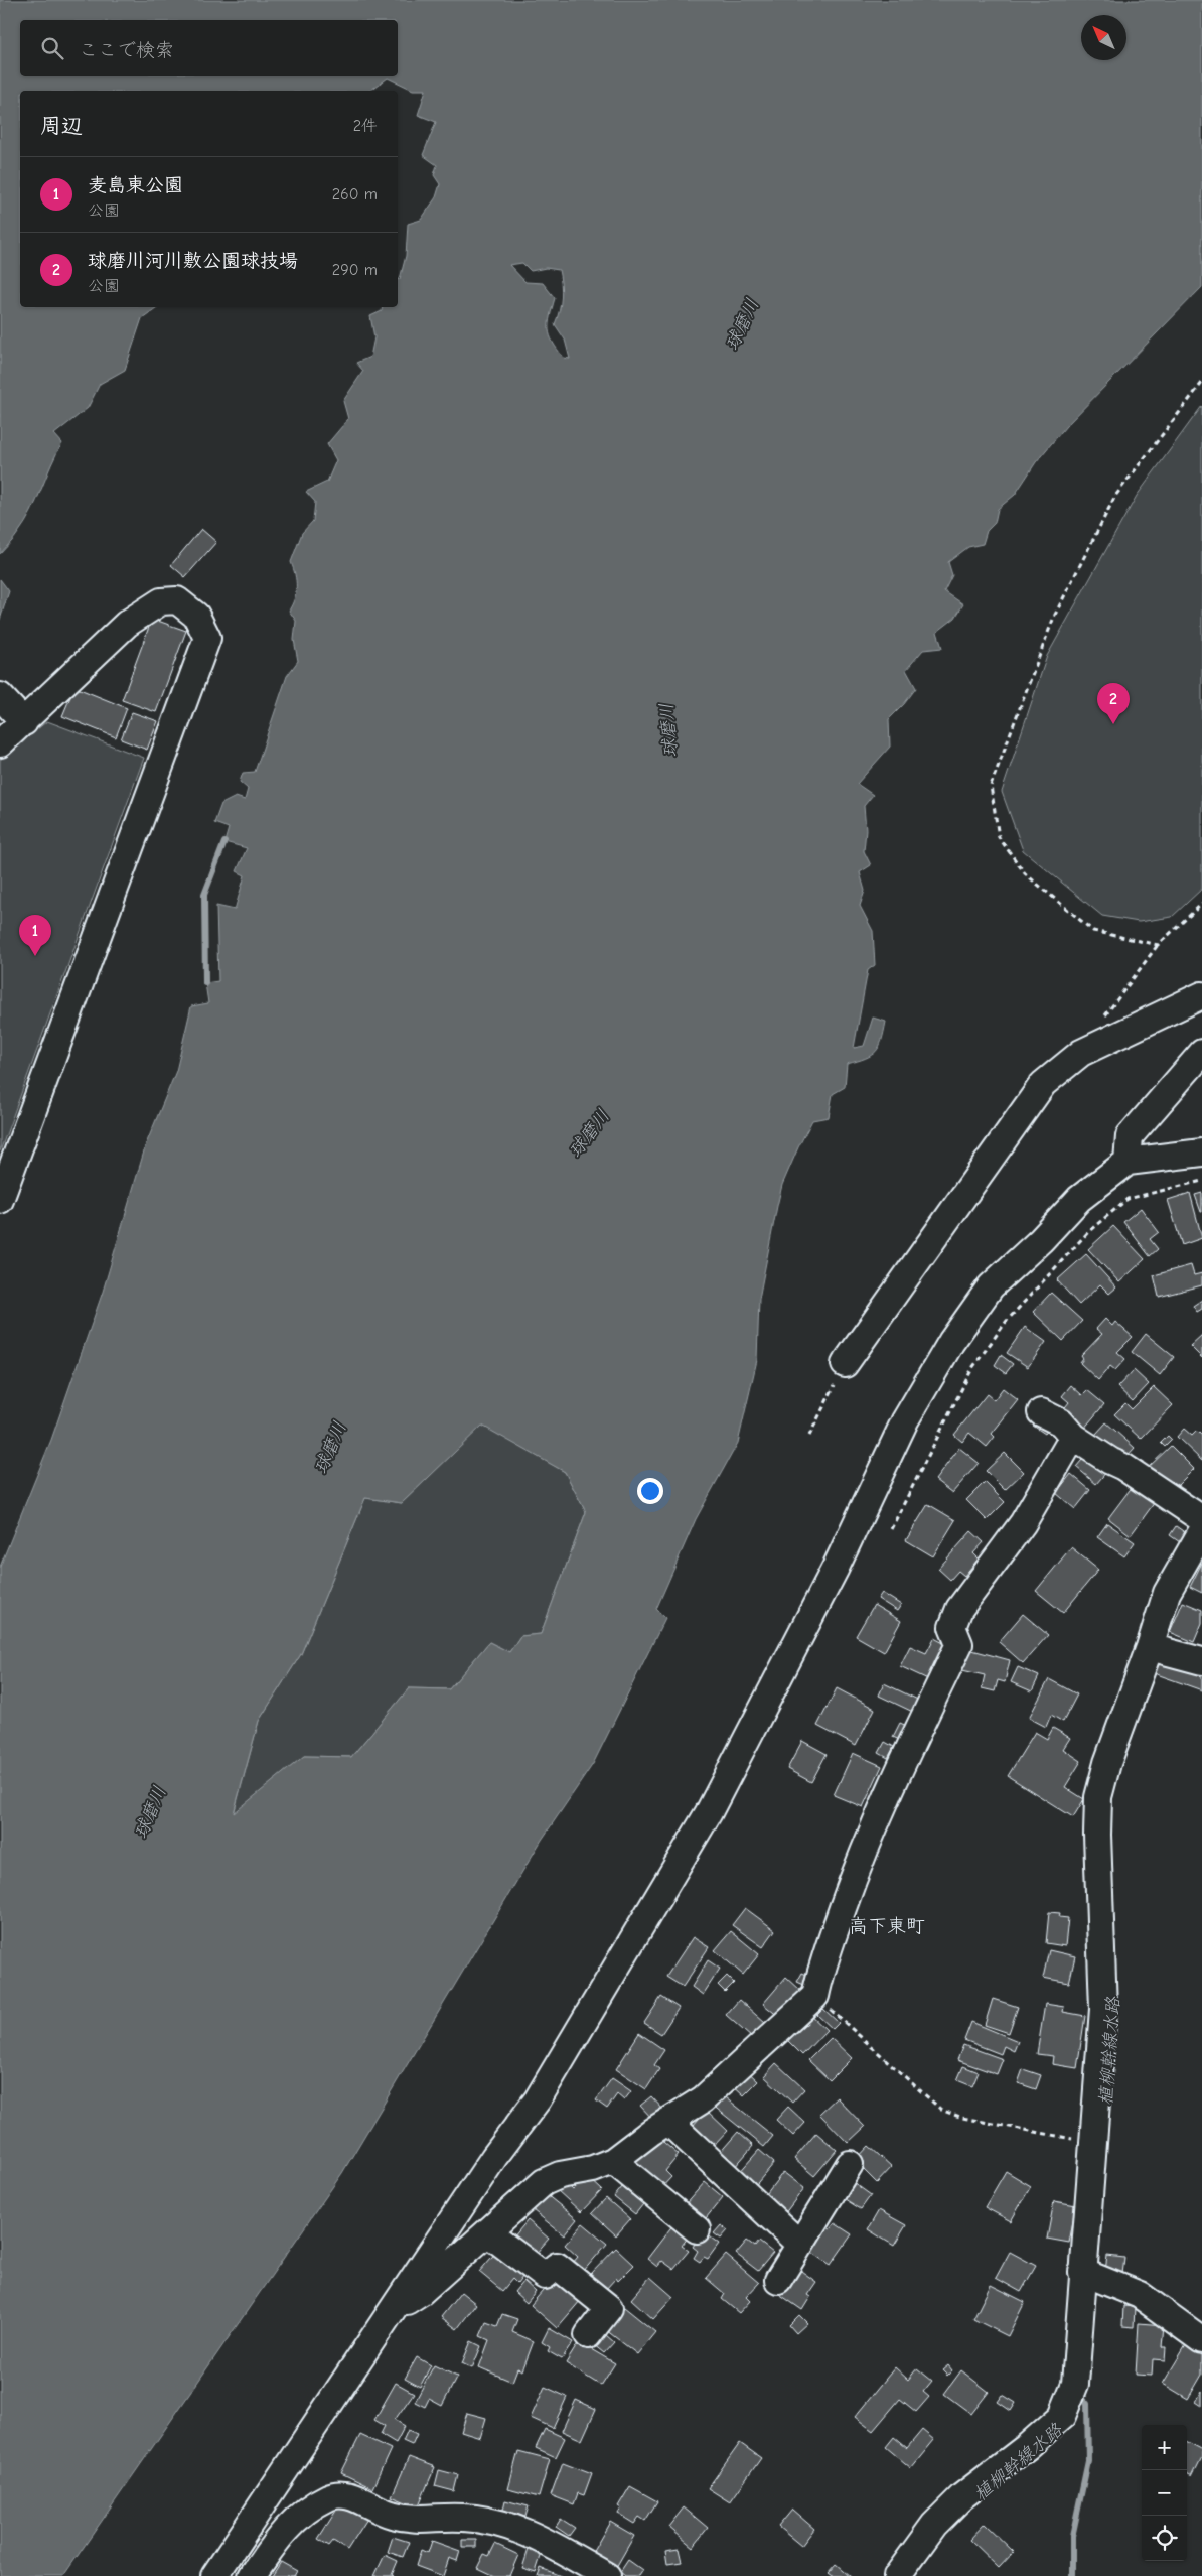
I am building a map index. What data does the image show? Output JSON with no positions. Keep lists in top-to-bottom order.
{
  "districts": ["高下東町"],
  "water": ["球磨川", "植柳幹線水路"],
  "north": "top left",
  "page": {
    "search": "ここで検索",
    "heading": ["周辺", "2件"],
    "list": [
      {
        "mark": "1",
        "name": "麦島東公園",
        "note": "公園",
        "value": "260 m"
      },
      {
        "mark": "2",
        "name": "球磨川河川敷公園球技場",
        "note": "公園",
        "value": "290 m"
      }
    ],
    "pins": ["2", "1"],
    "map_buttons": ["+", "−"]
  }
}
